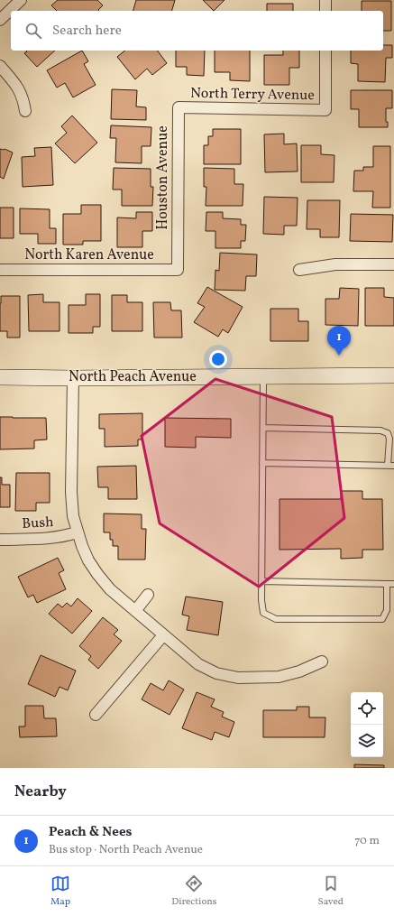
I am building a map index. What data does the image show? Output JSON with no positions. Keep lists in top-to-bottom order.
{
  "streets": {
    "street": [
      "North Terry Avenue",
      "Houston Avenue",
      "North Karen Avenue",
      "North Peach Avenue",
      "Bush"
    ]
  },
  "crossings": [
    ["North Terry Avenue", "Houston Avenue"],
    ["Houston Avenue", "North Karen Avenue"]
  ],
  "page": {
    "search": "Search here",
    "pins": "1",
    "heading": "Nearby",
    "list": [
      {
        "mark": "1",
        "name": "Peach & Nees",
        "note": "Bus stop · North Peach Avenue",
        "value": "70 m"
      }
    ],
    "nav": ["Map", "Directions", "Saved"]
  }
}
